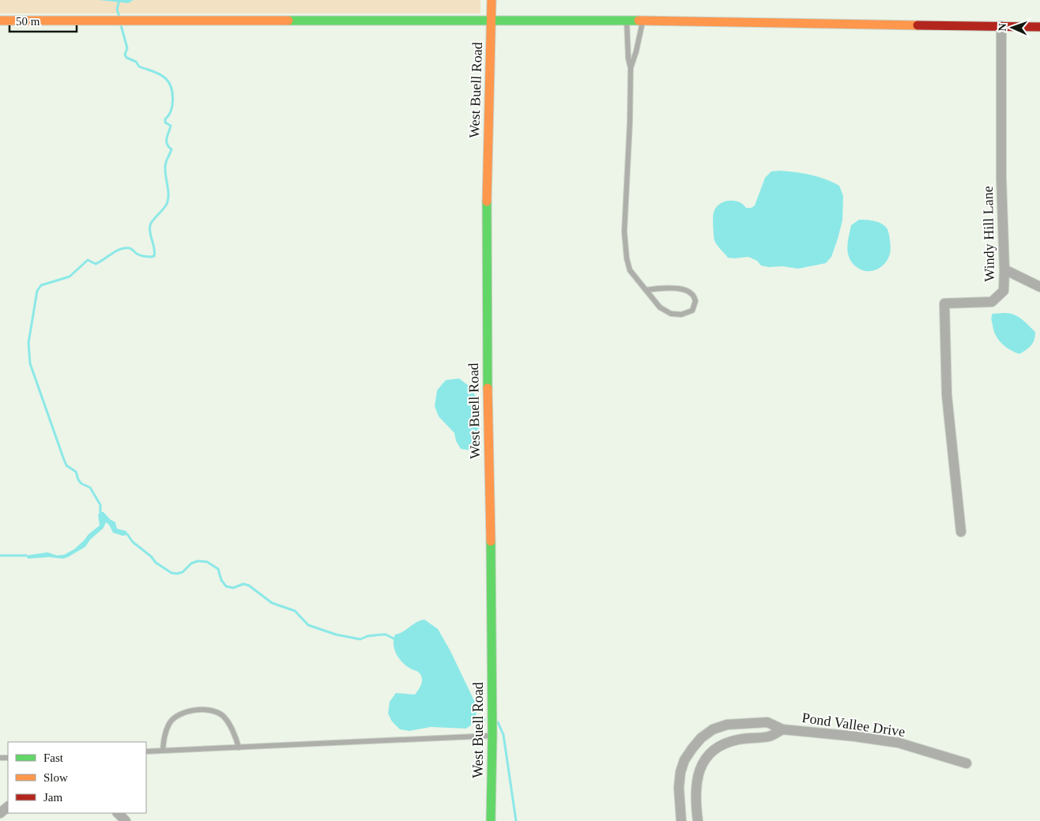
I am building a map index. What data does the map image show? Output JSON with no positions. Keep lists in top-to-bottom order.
{
  "streets": {
    "street": ["West Buell Road", "Windy Hill Lane", "Pond Vallee Drive"]
  },
  "legend": ["Fast", "Slow", "Jam"],
  "scale_bar": "50 m",
  "north": "left"
}
